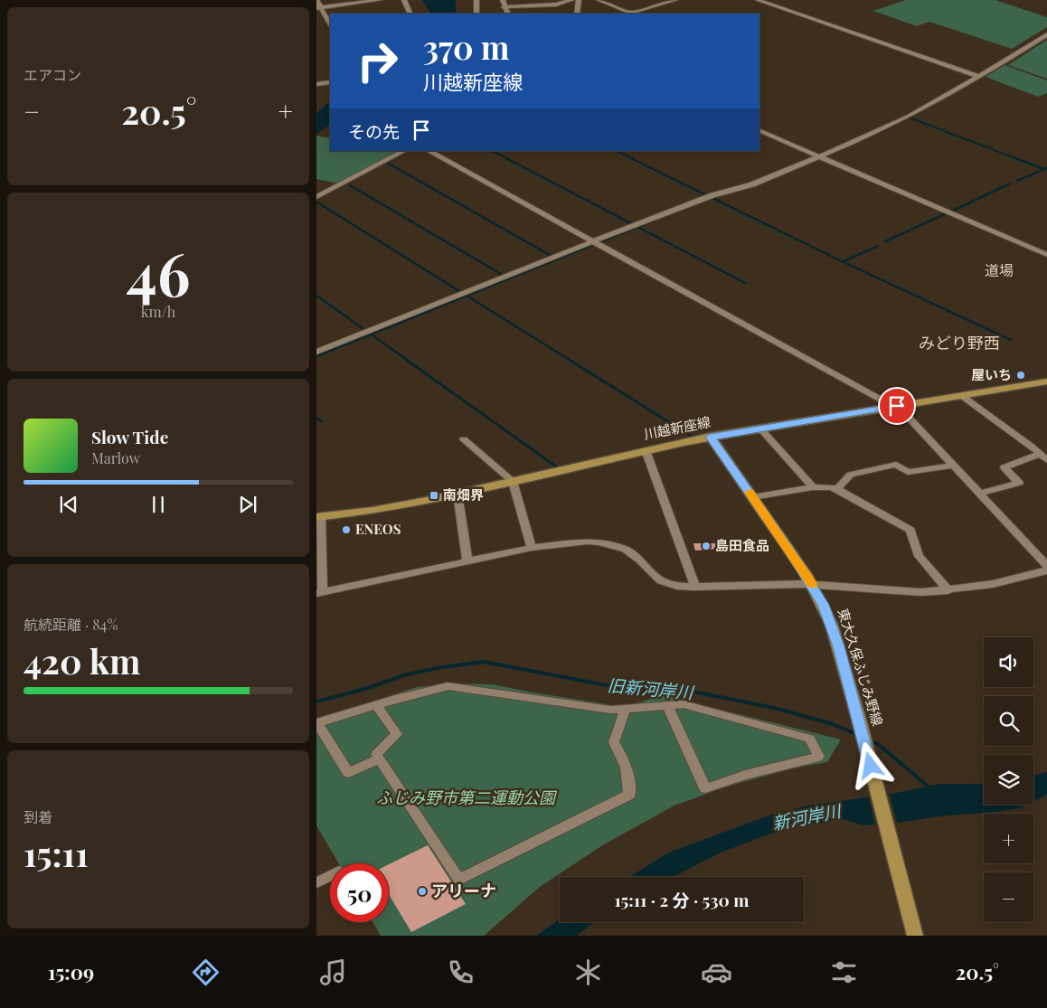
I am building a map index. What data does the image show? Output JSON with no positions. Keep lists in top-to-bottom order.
{
  "streets": {
    "main road": ["川越新座線", "東大久保ふじみ野線"]
  },
  "crossings": [
    ["川越新座線", "東大久保ふじみ野線"]
  ],
  "districts": ["道場", "みどり野西"],
  "water": ["旧新河岸川", "新河岸川"],
  "parks": ["ふじみ野市第二運動公園"],
  "places": {
    "other": [
      "屋いち",
      "ENEOS",
      "島田食品",
      "アリーナ"
    ],
    "transit": ["南畑界"]
  },
  "page": {
    "tile": [
      "エアコン",
      ["46", "km/h"],
      ["航続距離 · 84%", "420 km"],
      ["到着", "15:11"]
    ],
    "turn": ["370 m", "川越新座線"],
    "heat": ["−", "20.5°", "+"],
    "then": "その先",
    "song": ["Slow Tide", "Marlow"],
    "map_buttons": ["+", "−"],
    "limit": "50",
    "trip": "15:11 · 2 分 · 530 m",
    "tabs": ["15:09", "20.5°"]
  }
}
